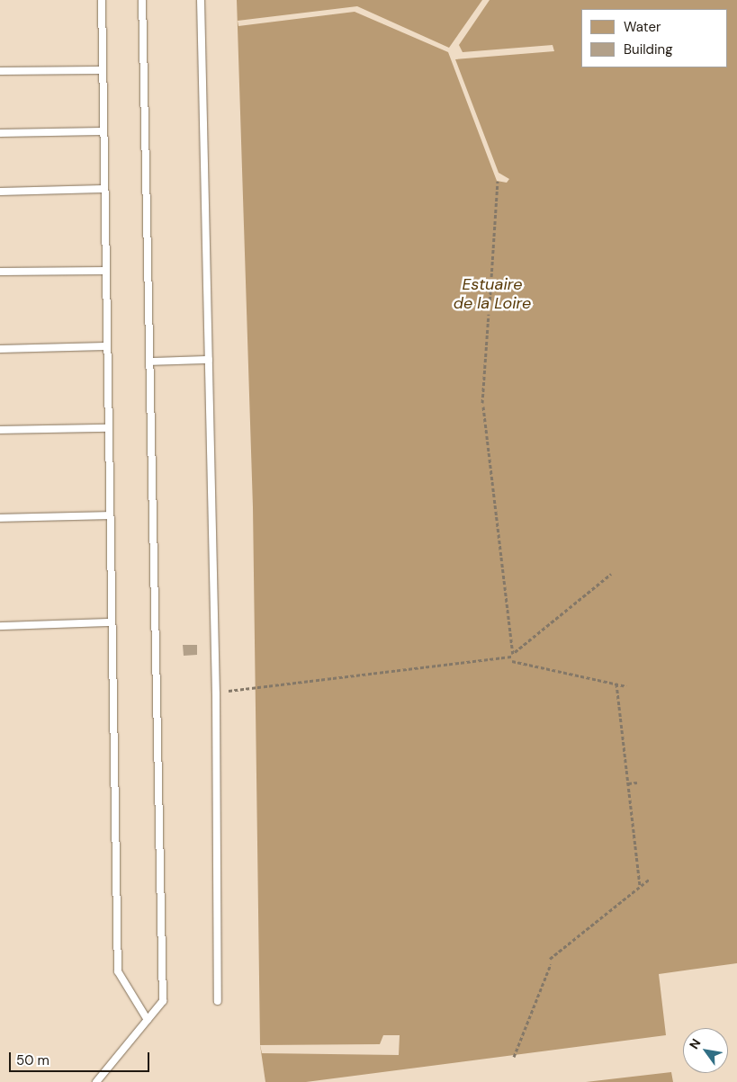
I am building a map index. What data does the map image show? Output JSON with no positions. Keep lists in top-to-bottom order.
{
  "water": ["Estuaire de la Loire"],
  "legend": ["Water", "Building"],
  "scale_bar": "50 m",
  "north": "top left"
}
